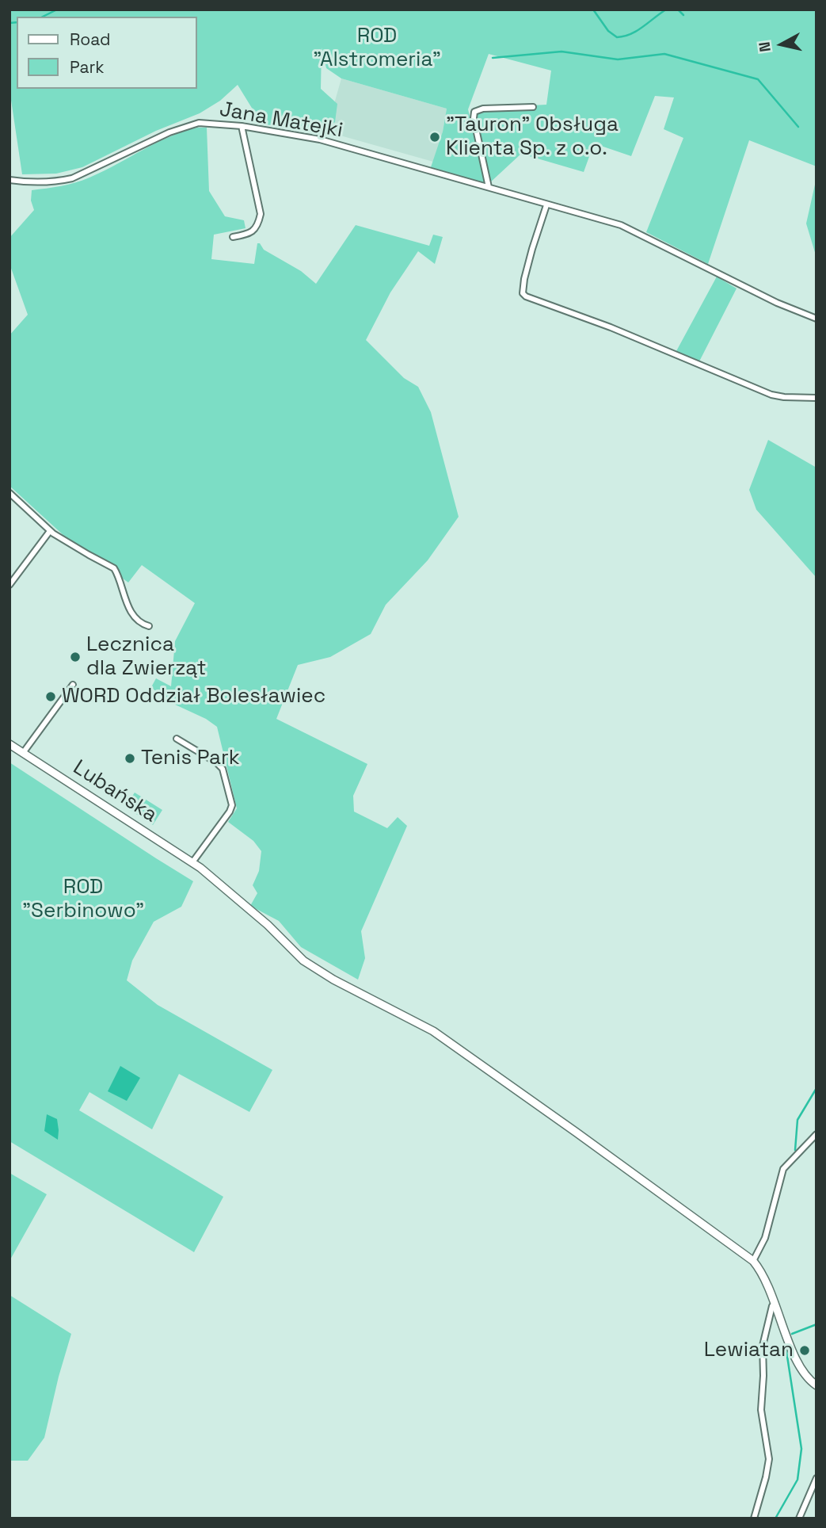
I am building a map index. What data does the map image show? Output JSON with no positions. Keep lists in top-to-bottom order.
{
  "streets": {
    "street": ["Jana Matejki", "Lubańska"]
  },
  "parks": ["ROD \"Alstromeria\"", "ROD \"Serbinowo\""],
  "places": [
    "\"Tauron\" Obsługa Klienta Sp. z o.o.",
    "Lecznica dla Zwierząt",
    "WORD Oddział Bolesławiec",
    "Tenis Park",
    "Lewiatan"
  ],
  "legend": ["Road", "Park"],
  "north": "left"
}
